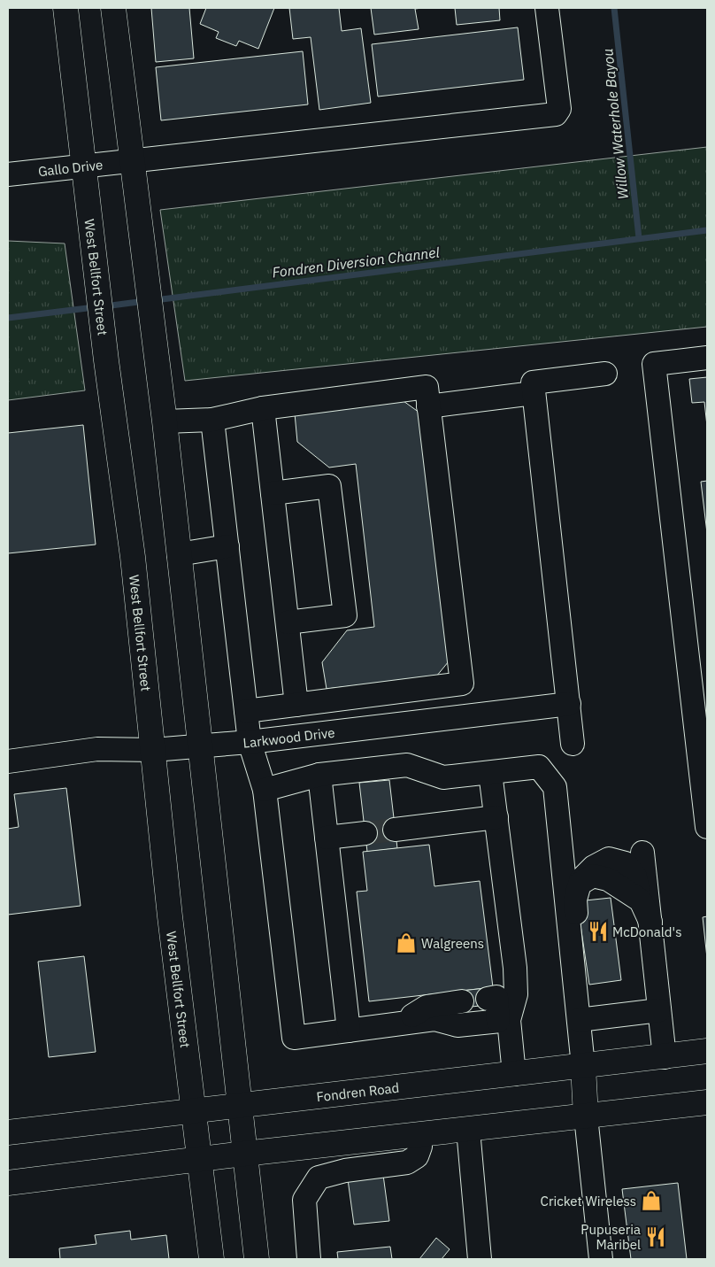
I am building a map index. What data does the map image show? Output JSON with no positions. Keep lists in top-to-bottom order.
{
  "streets": {
    "main road": ["West Bellfort Street", "Fondren Road"],
    "street": ["Gallo Drive", "Larkwood Drive"]
  },
  "crossings": [
    ["Gallo Drive", "West Bellfort Street"],
    ["West Bellfort Street", "Larkwood Drive"],
    ["West Bellfort Street", "Fondren Road"]
  ],
  "water": ["Willow Waterhole Bayou", "Fondren Diversion Channel"],
  "places": {
    "restaurant": ["McDonald's", "Pupuseria Maribel"],
    "shop": ["Walgreens", "Cricket Wireless"]
  }
}
